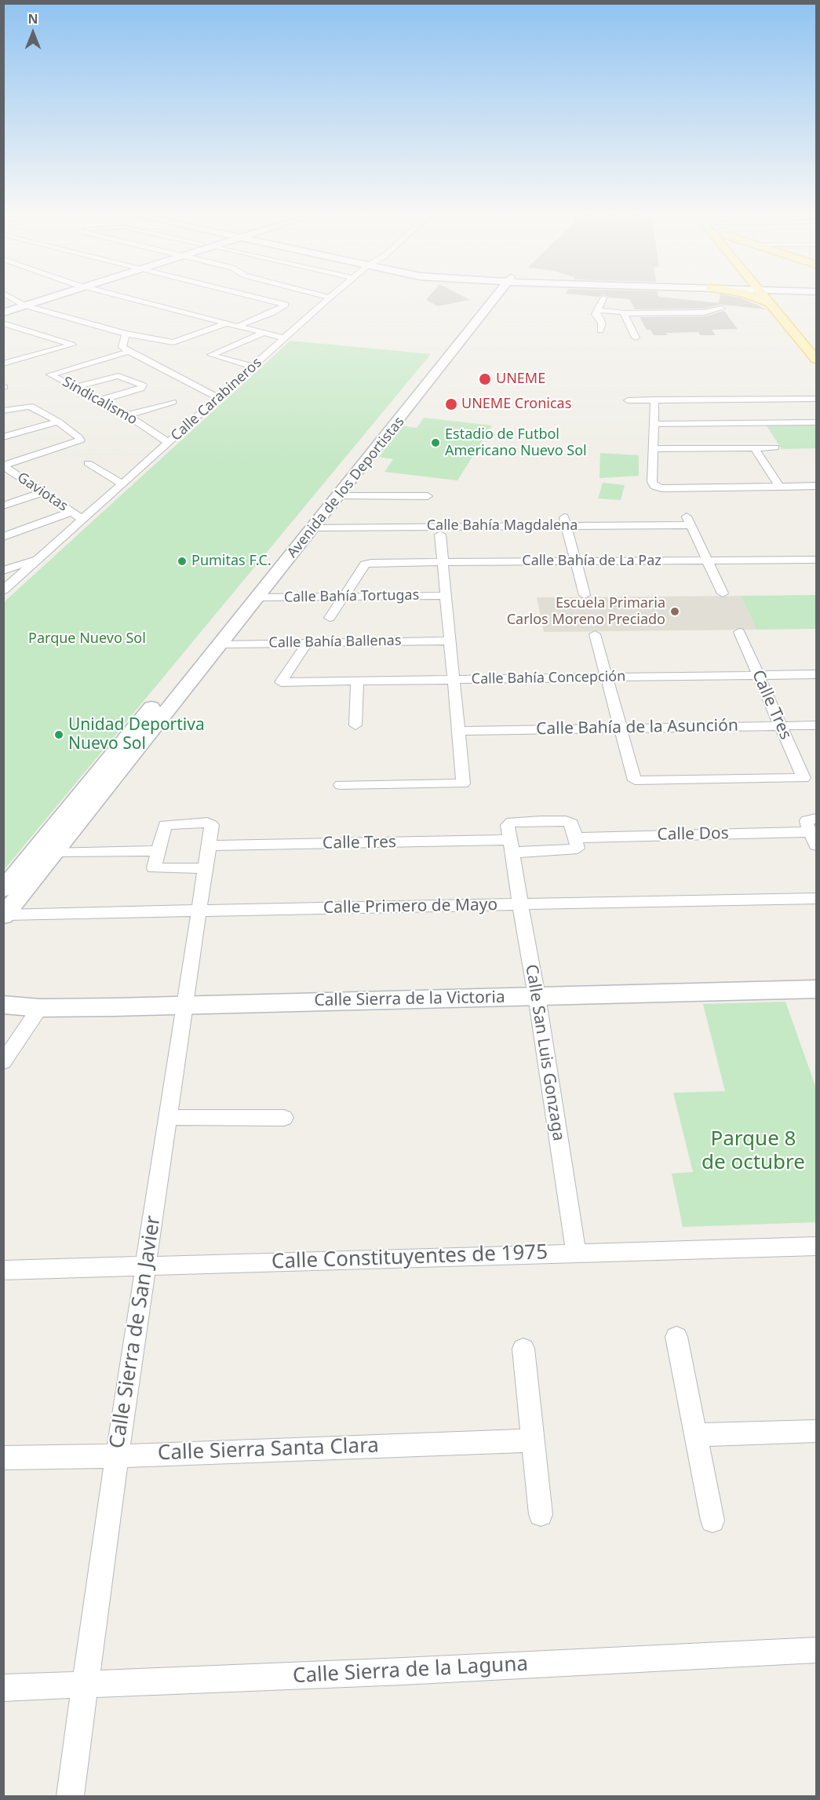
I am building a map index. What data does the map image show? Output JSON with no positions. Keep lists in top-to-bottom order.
{
  "streets": {
    "street": [
      "Calle Carabineros",
      "Sindicalismo",
      "Avenida de los Deportistas",
      "Gaviotas",
      "Calle Bahía Magdalena",
      "Calle Bahía de La Paz",
      "Calle Bahía Tortugas",
      "Calle Bahía Ballenas",
      "Calle Bahía Concepción",
      "Calle Tres",
      "Calle Bahía de la Asunción",
      "Calle Dos",
      "Calle Primero de Mayo",
      "Calle Sierra de la Victoria",
      "Calle San Luis Gonzaga",
      "Calle Constituyentes de 1975",
      "Calle Sierra de San Javier",
      "Calle Sierra Santa Clara",
      "Calle Sierra de la Laguna"
    ]
  },
  "crossings": [
    ["Calle Carabineros", "Sindicalismo"],
    ["Calle Carabineros", "Gaviotas"],
    ["Avenida de los Deportistas", "Calle Bahía Magdalena"],
    ["Avenida de los Deportistas", "Calle Bahía Tortugas"],
    ["Avenida de los Deportistas", "Calle Bahía Ballenas"],
    ["Avenida de los Deportistas", "Calle Primero de Mayo"],
    ["Calle Bahía Magdalena", "Calle Bahía de La Paz"],
    ["Calle Bahía de La Paz", "Calle Bahía Tortugas"],
    ["Calle Bahía Ballenas", "Calle Bahía Concepción"],
    ["Calle Bahía Concepción", "Calle Tres"],
    ["Calle Tres", "Calle Bahía de la Asunción"],
    ["Calle Tres", "Calle San Luis Gonzaga"],
    ["Calle Tres", "Calle Sierra de San Javier"],
    ["Calle Dos", "Calle San Luis Gonzaga"],
    ["Calle Primero de Mayo", "Calle San Luis Gonzaga"],
    ["Calle Primero de Mayo", "Calle Sierra de San Javier"],
    ["Calle Sierra de la Victoria", "Calle San Luis Gonzaga"],
    ["Calle Sierra de la Victoria", "Calle Sierra de San Javier"],
    ["Calle San Luis Gonzaga", "Calle Constituyentes de 1975"],
    ["Calle Constituyentes de 1975", "Calle Sierra de San Javier"],
    ["Calle Sierra de San Javier", "Calle Sierra Santa Clara"],
    ["Calle Sierra de San Javier", "Calle Sierra de la Laguna"]
  ],
  "parks": ["Parque Nuevo Sol", "Parque 8 de octubre"],
  "places": [
    "UNEME",
    "UNEME Cronicas",
    "Estadio de Futbol Americano Nuevo Sol",
    "Pumitas F.C.",
    "Escuela Primaria Carlos Moreno Preciado",
    "Unidad Deportiva Nuevo Sol"
  ],
  "north": "top"
}
